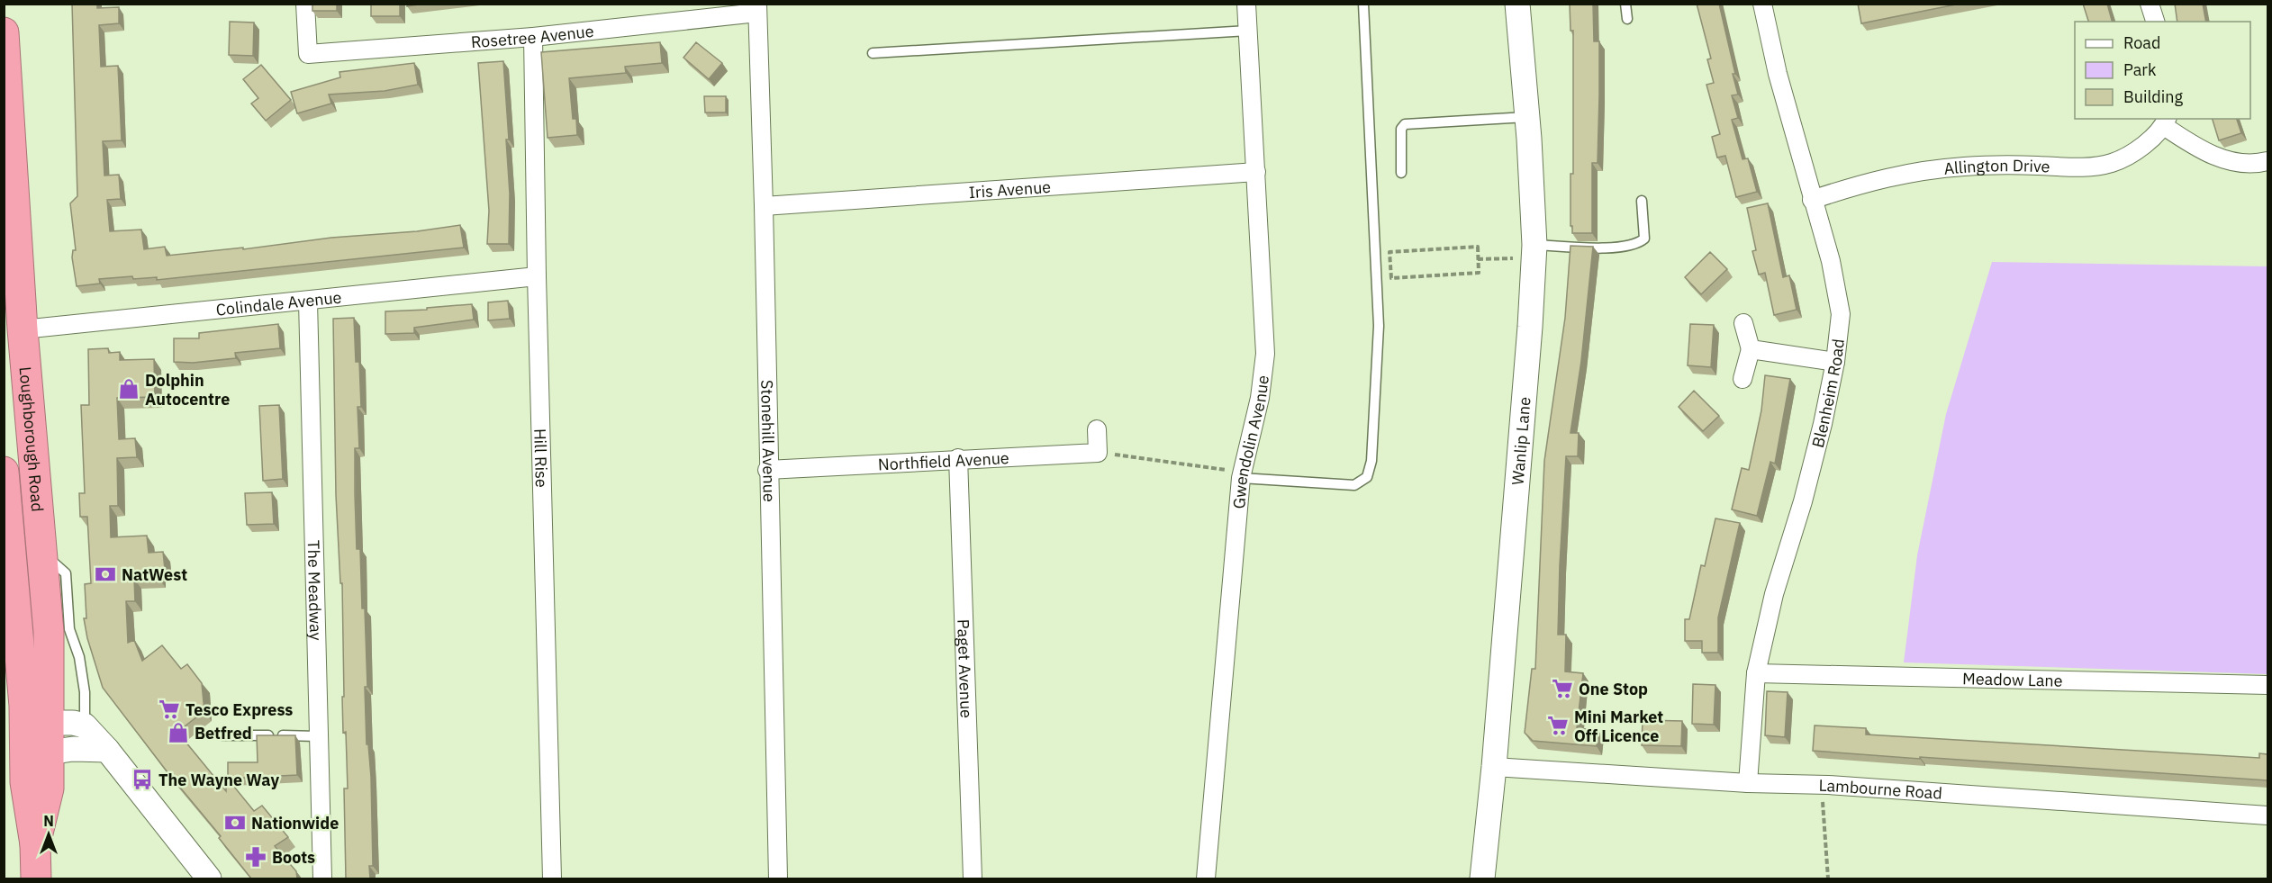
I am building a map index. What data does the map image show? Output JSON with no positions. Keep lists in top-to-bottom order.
{
  "streets": {
    "highway": ["Loughborough Road"],
    "street": [
      "Rosetree Avenue",
      "Allington Drive",
      "Iris Avenue",
      "Colindale Avenue",
      "Blenheim Road",
      "Stonehill Avenue",
      "Gwendolin Avenue",
      "Wanlip Lane",
      "Hill Rise",
      "Northfield Avenue",
      "The Meadway",
      "Paget Avenue",
      "Meadow Lane",
      "Lambourne Road"
    ]
  },
  "crossings": [
    ["Rosetree Avenue", "Stonehill Avenue"],
    ["Rosetree Avenue", "Hill Rise"],
    ["Allington Drive", "Blenheim Road"],
    ["Iris Avenue", "Stonehill Avenue"],
    ["Iris Avenue", "Gwendolin Avenue"],
    ["Colindale Avenue", "Loughborough Road"],
    ["Colindale Avenue", "Hill Rise"],
    ["Colindale Avenue", "The Meadway"],
    ["Blenheim Road", "Meadow Lane"],
    ["Blenheim Road", "Lambourne Road"],
    ["Stonehill Avenue", "Northfield Avenue"],
    ["Wanlip Lane", "Lambourne Road"],
    ["Northfield Avenue", "Paget Avenue"]
  ],
  "places": {
    "shop": ["Dolphin Autocentre", "Betfred"],
    "bank": ["NatWest", "Nationwide"],
    "supermarket": ["One Stop", "Tesco Express", "Mini Market Off Licence"],
    "bus stop": ["The Wayne Way"],
    "pharmacy": ["Boots"]
  },
  "legend": ["Road", "Park", "Building"],
  "north": "top"
}
